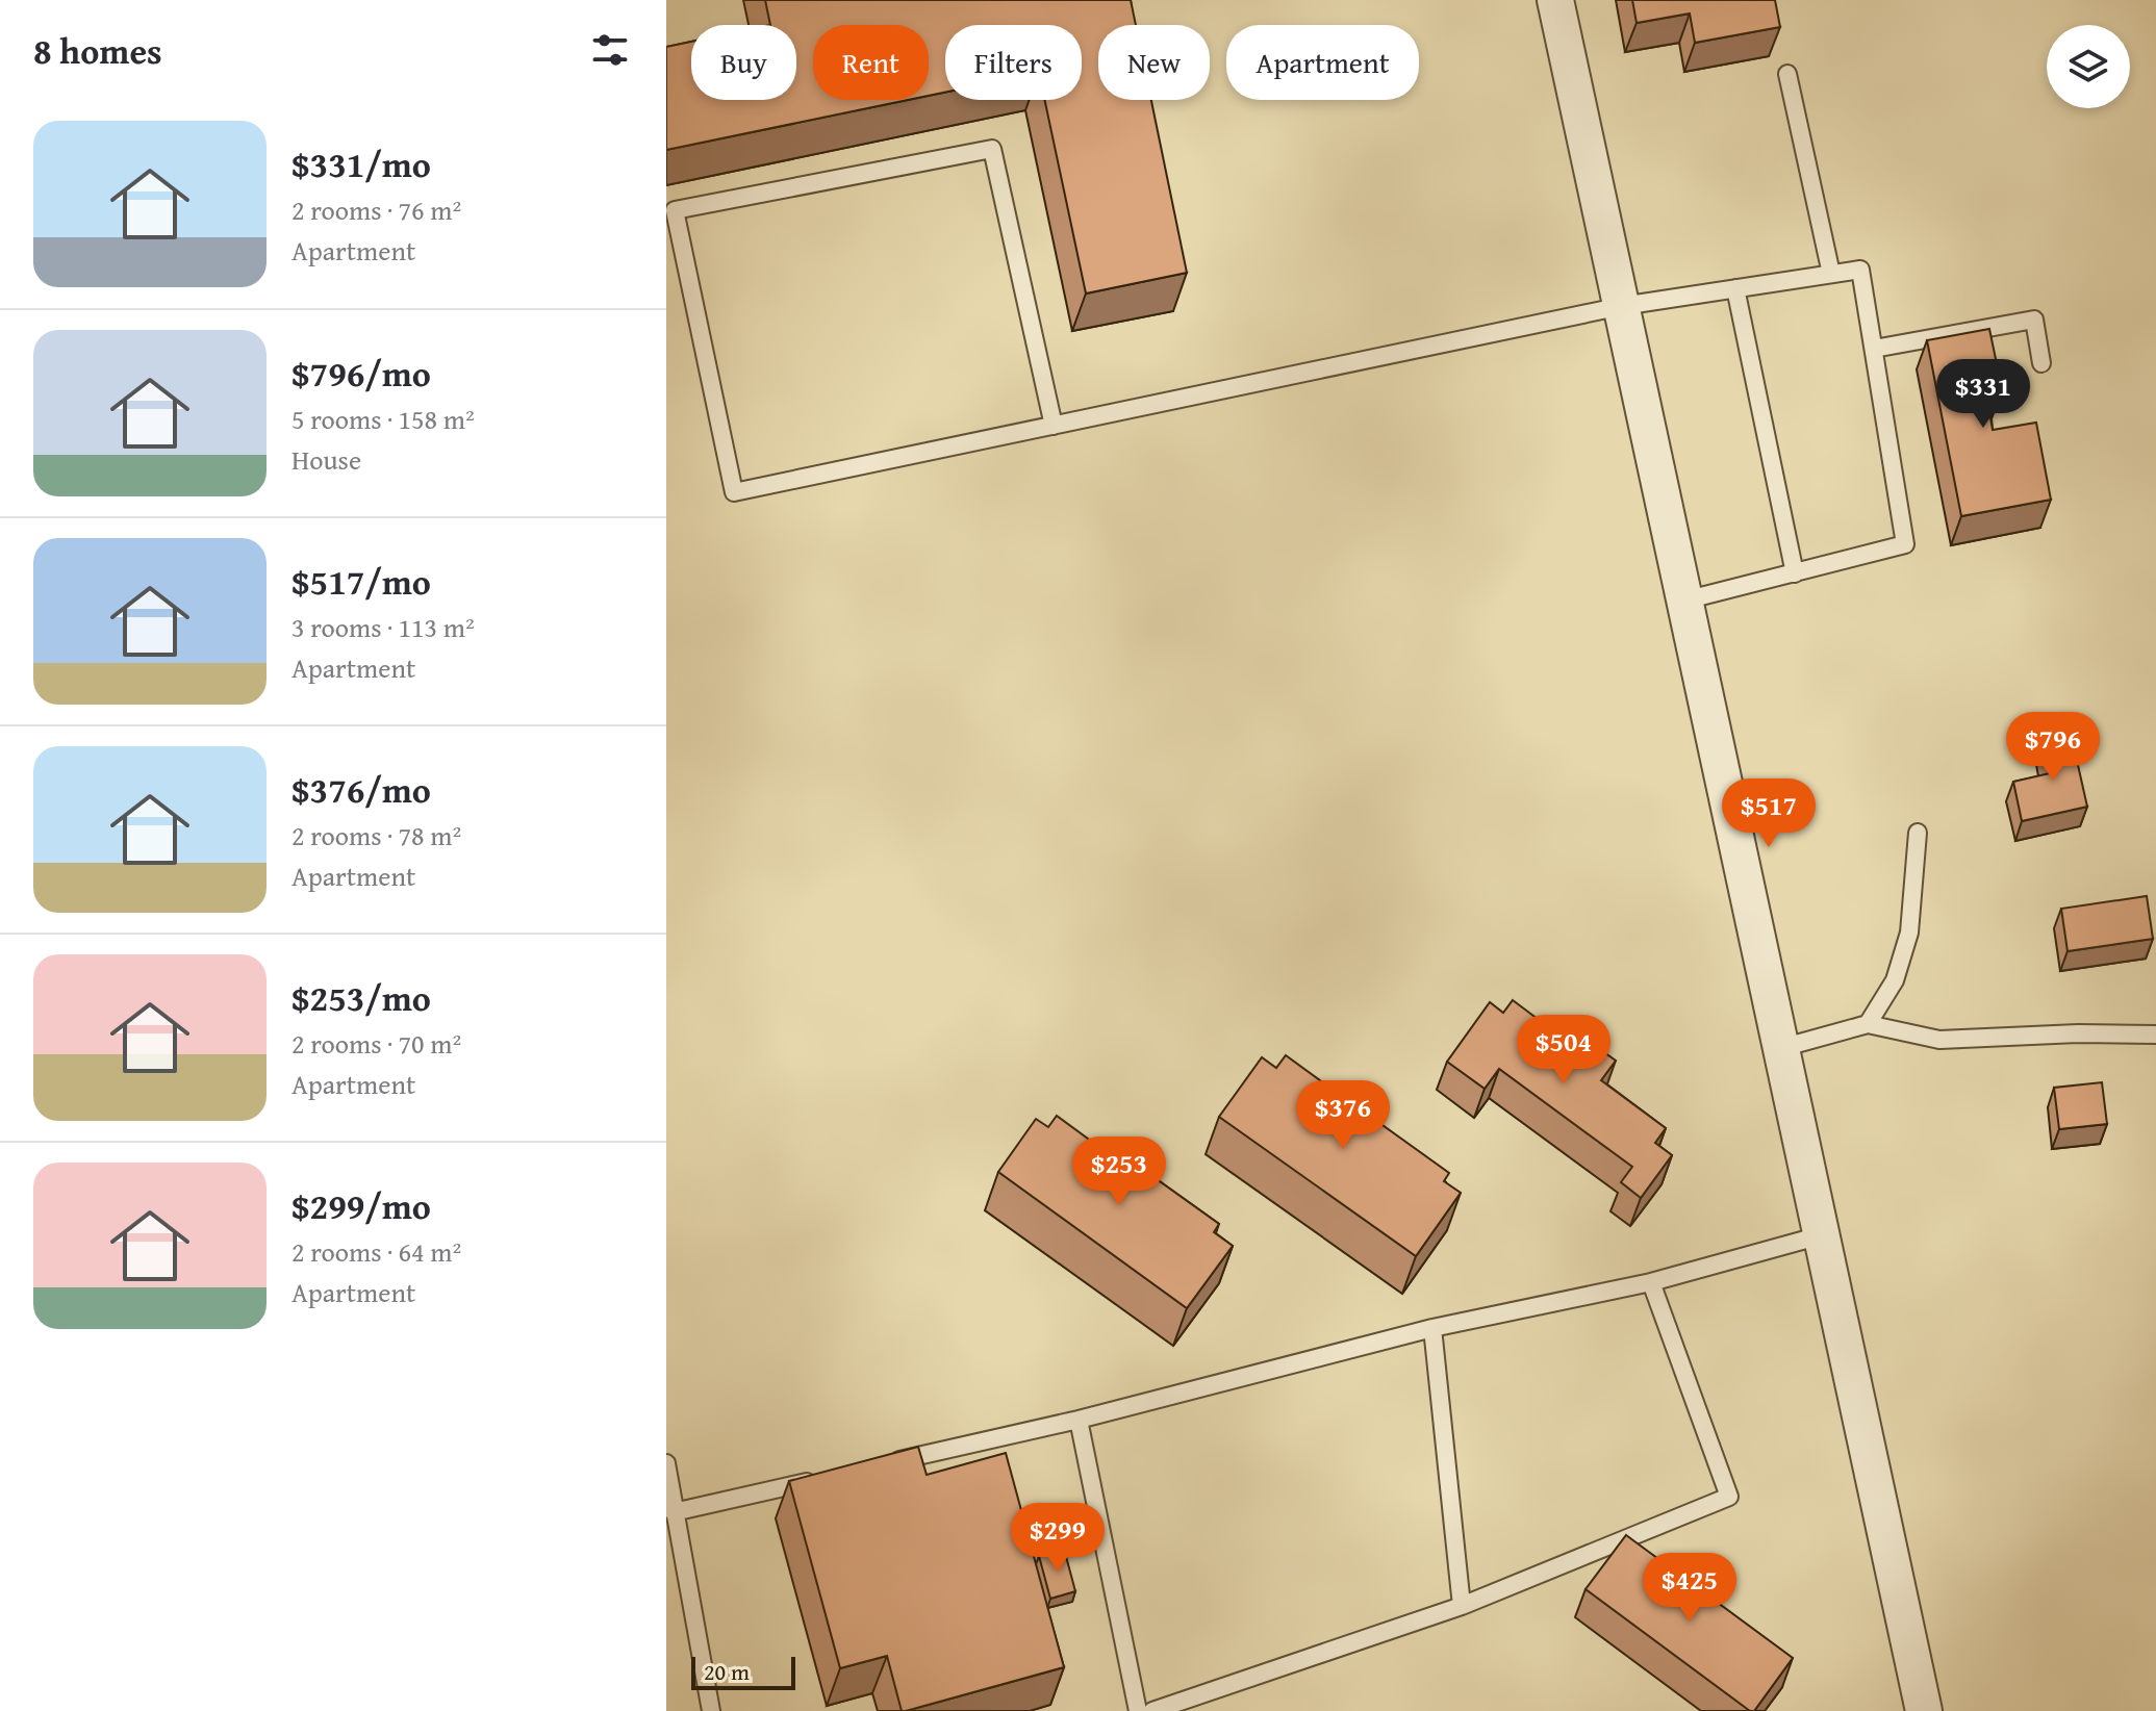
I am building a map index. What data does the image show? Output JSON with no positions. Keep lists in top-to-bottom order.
{
  "scale_bar": "20 m",
  "page": {
    "heading": "8 homes",
    "chip": [
      "Buy",
      "Rent",
      "Filters",
      "New",
      "Apartment"
    ],
    "list": [
      {
        "name": "$331/mo",
        "note": "2 rooms · 76 m² · Apartment"
      },
      {
        "name": "$796/mo",
        "note": "5 rooms · 158 m² · House"
      },
      {
        "name": "$517/mo",
        "note": "3 rooms · 113 m² · Apartment"
      },
      {
        "name": "$376/mo",
        "note": "2 rooms · 78 m² · Apartment"
      },
      {
        "name": "$253/mo",
        "note": "2 rooms · 70 m² · Apartment"
      },
      {
        "name": "$299/mo",
        "note": "2 rooms · 64 m² · Apartment"
      }
    ],
    "price": [
      "$331",
      "$796",
      "$517",
      "$504",
      "$376",
      "$253",
      "$299",
      "$425"
    ],
    "scale": "20 m"
  }
}
